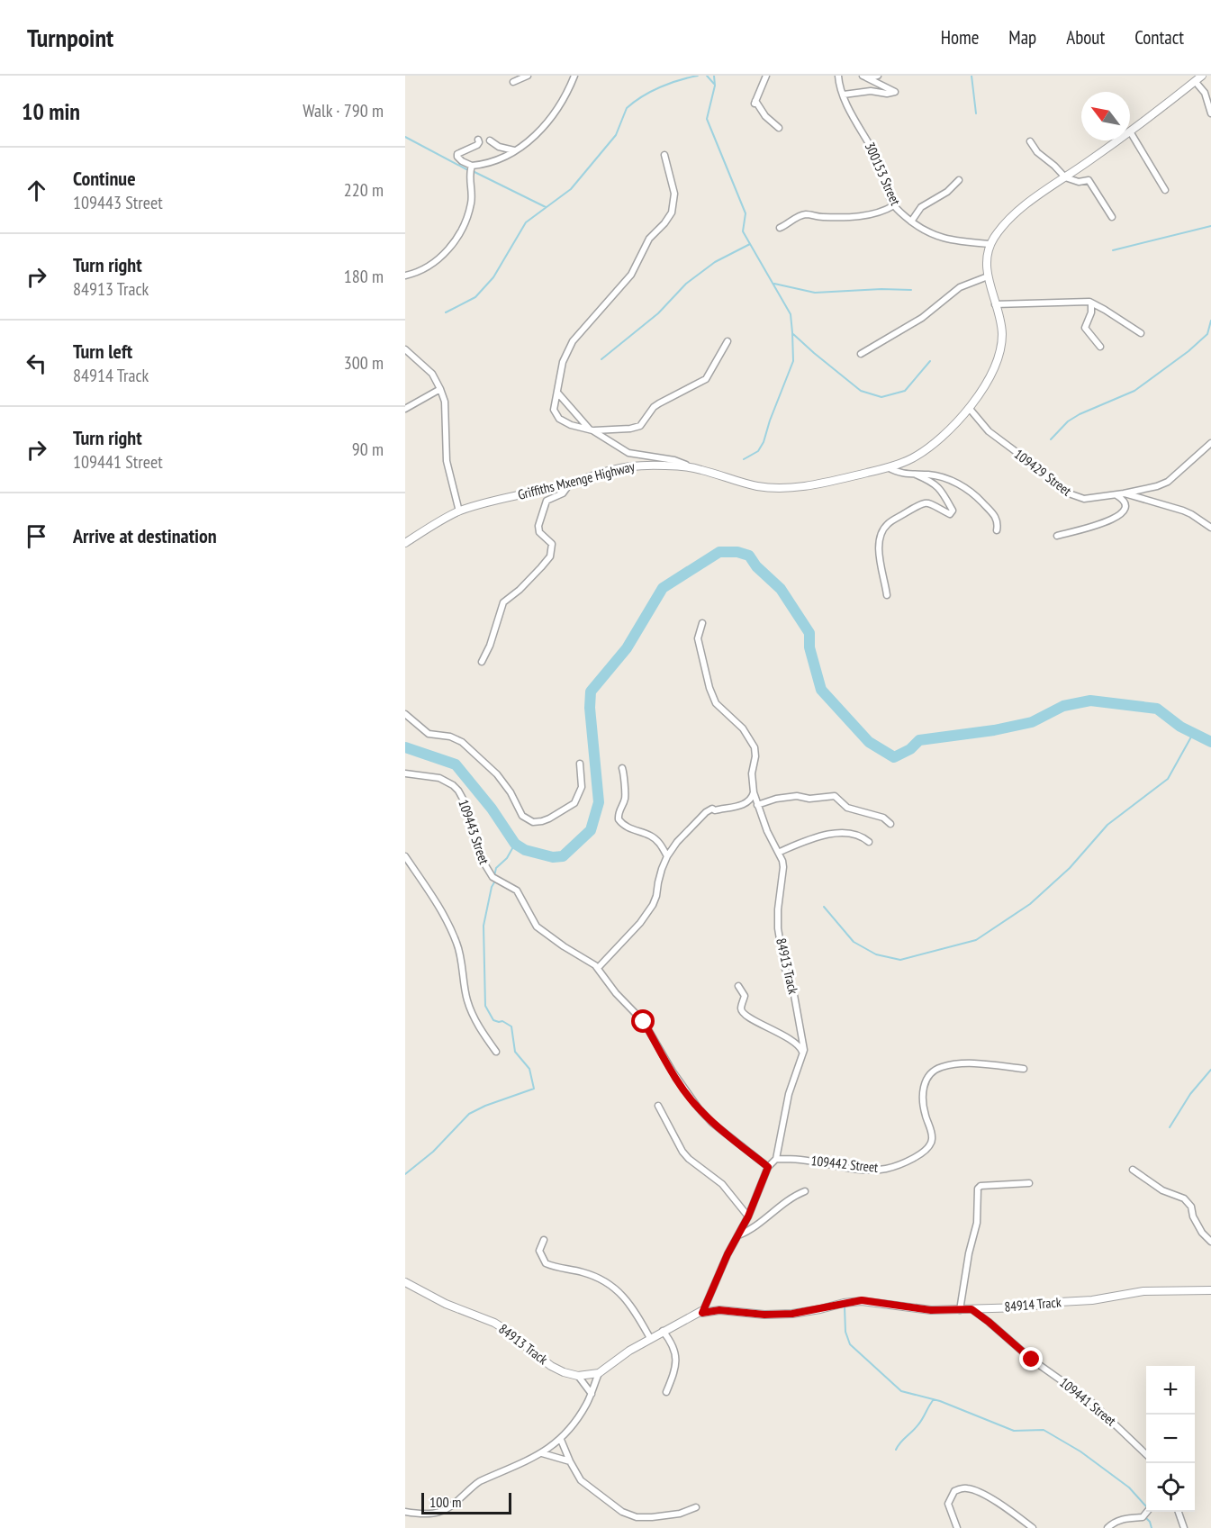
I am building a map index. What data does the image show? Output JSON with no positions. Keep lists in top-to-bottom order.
{
  "streets": {
    "street": [
      "300153 Street",
      "109429 Street",
      "Griffiths Mxenge Highway",
      "109443 Street",
      "84913 Track",
      "109442 Street",
      "84914 Track",
      "109441 Street"
    ]
  },
  "crossings": [
    ["300153 Street", "Griffiths Mxenge Highway"],
    ["109429 Street", "Griffiths Mxenge Highway"],
    ["84913 Track", "109442 Street"],
    ["84913 Track", "84914 Track"],
    ["84914 Track", "109441 Street"]
  ],
  "scale_bar": "100 m",
  "north": "top left",
  "page": {
    "header": "Turnpoint",
    "nav": [
      "Home",
      "Map",
      "About",
      "Contact"
    ],
    "heading": ["10 min", "Walk · 790 m"],
    "list": [
      ["Continue", "109443 Street", "220 m"],
      ["Turn right", "84913 Track", "180 m"],
      ["Turn left", "84914 Track", "300 m"],
      ["Turn right", "109441 Street", "90 m"],
      "Arrive at destination"
    ],
    "map_buttons": ["+", "−"],
    "scale": "100 m"
  }
}
